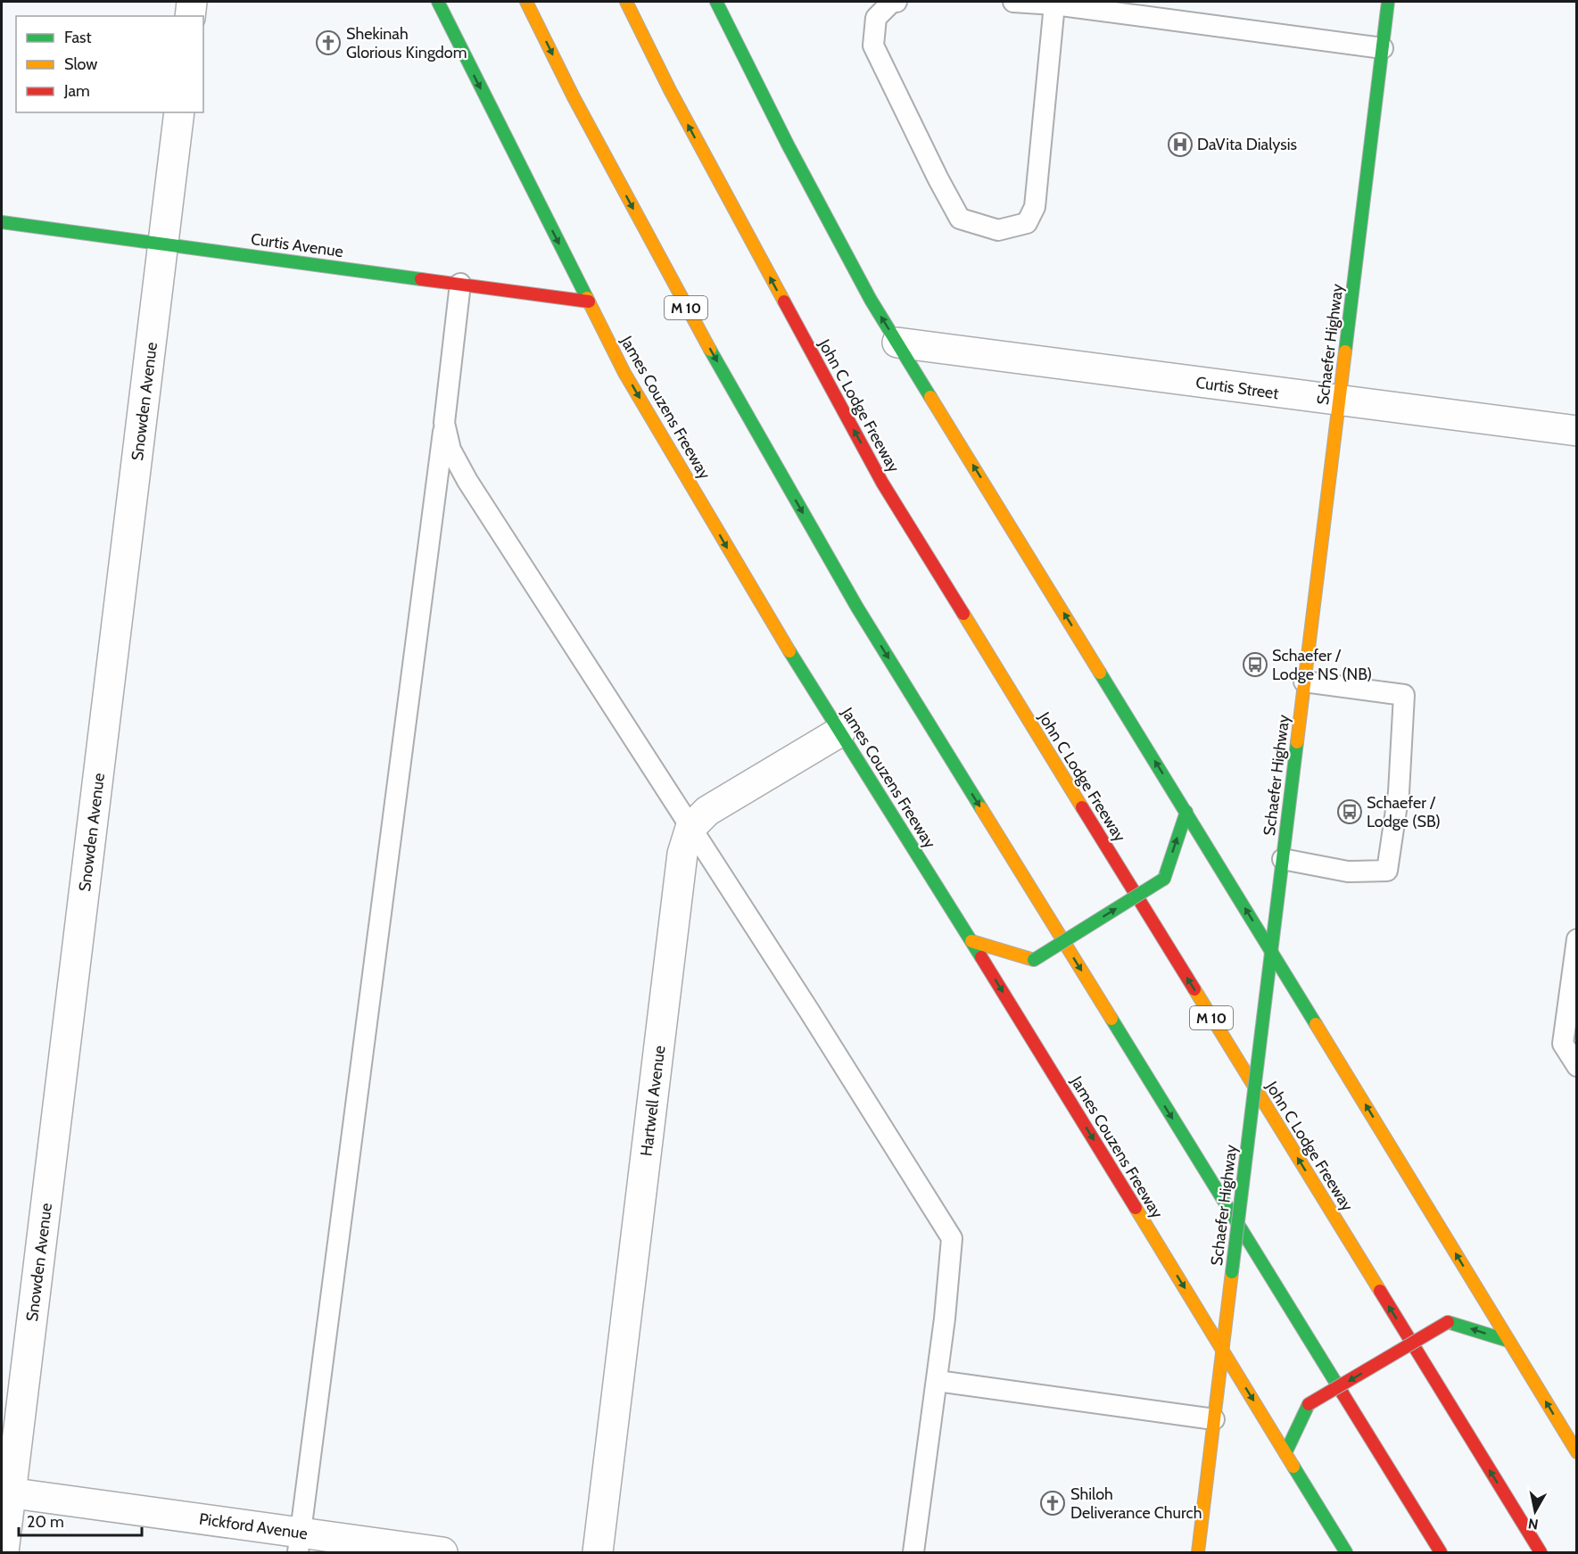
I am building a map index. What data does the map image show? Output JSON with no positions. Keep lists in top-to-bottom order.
{
  "streets": {
    "main road": [
      "Curtis Avenue",
      "M 10",
      "Schaefer Highway",
      "John C Lodge Freeway",
      "James Couzens Freeway"
    ],
    "street": [
      "Curtis Street",
      "Snowden Avenue",
      "Hartwell Avenue",
      "Pickford Avenue"
    ]
  },
  "crossings": [
    ["Curtis Avenue", "Snowden Avenue"],
    ["Curtis Avenue", "James Couzens Freeway"],
    ["Schaefer Highway", "Curtis Street"],
    ["Schaefer Highway", "James Couzens Freeway"],
    ["Snowden Avenue", "Pickford Avenue"],
    ["James Couzens Freeway", "Hartwell Avenue"]
  ],
  "places": {
    "church": ["Shekinah Glorious Kingdom", "Shiloh Deliverance Church"],
    "hospital": ["DaVita Dialysis"],
    "bus stop": ["Schaefer / Lodge NS (NB)", "Schaefer / Lodge (SB)"]
  },
  "legend": ["Fast", "Slow", "Jam"],
  "scale_bar": "20 m",
  "north": "bottom"
}
